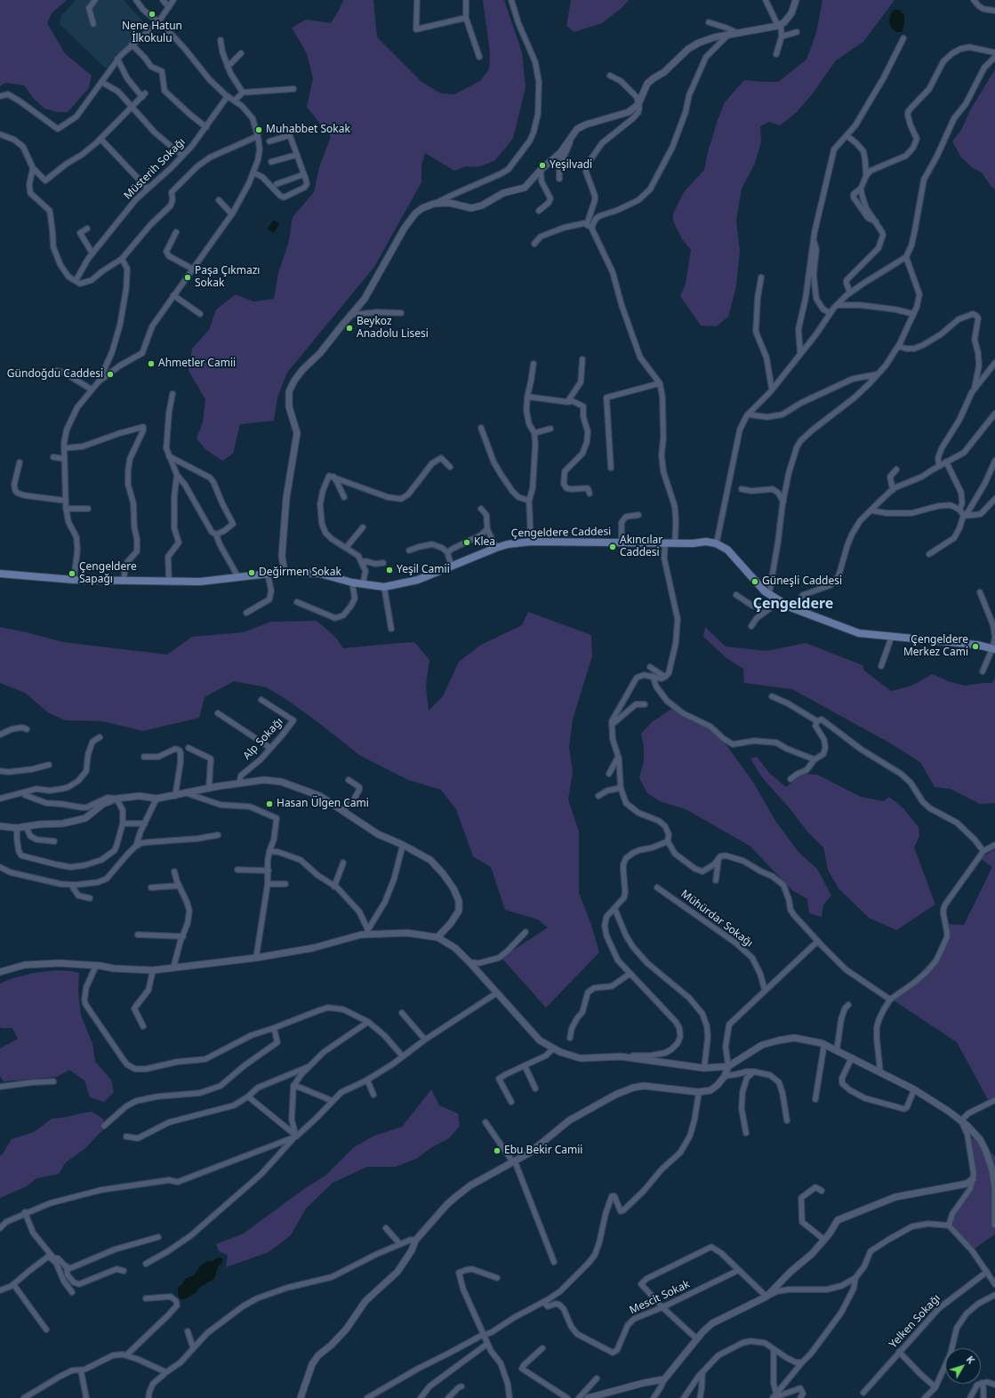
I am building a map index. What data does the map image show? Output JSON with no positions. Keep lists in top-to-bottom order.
{
  "streets": {
    "main road": ["Çengeldere Caddesi"],
    "street": [
      "Müsterih Sokağı",
      "Alp Sokağı",
      "Mühürdar Sokağı",
      "Mescit Sokak",
      "Yelken Sokağı"
    ]
  },
  "districts": ["Çengeldere"],
  "places": [
    "Nene Hatun İlkokulu",
    "Muhabbet Sokak",
    "Yeşilvadi",
    "Paşa Çıkmazı Sokak",
    "Beykoz Anadolu Lisesi",
    "Ahmetler Camii",
    "Gündoğdu Caddesi",
    "Klea",
    "Akıncılar Caddesi",
    "Yeşil Camii",
    "Değirmen Sokak",
    "Çengeldere Sapağı",
    "Güneşli Caddesi",
    "Çengeldere Merkez Cami",
    "Hasan Ülgen Cami",
    "Ebu Bekir Camii"
  ],
  "north": "top right"
}
